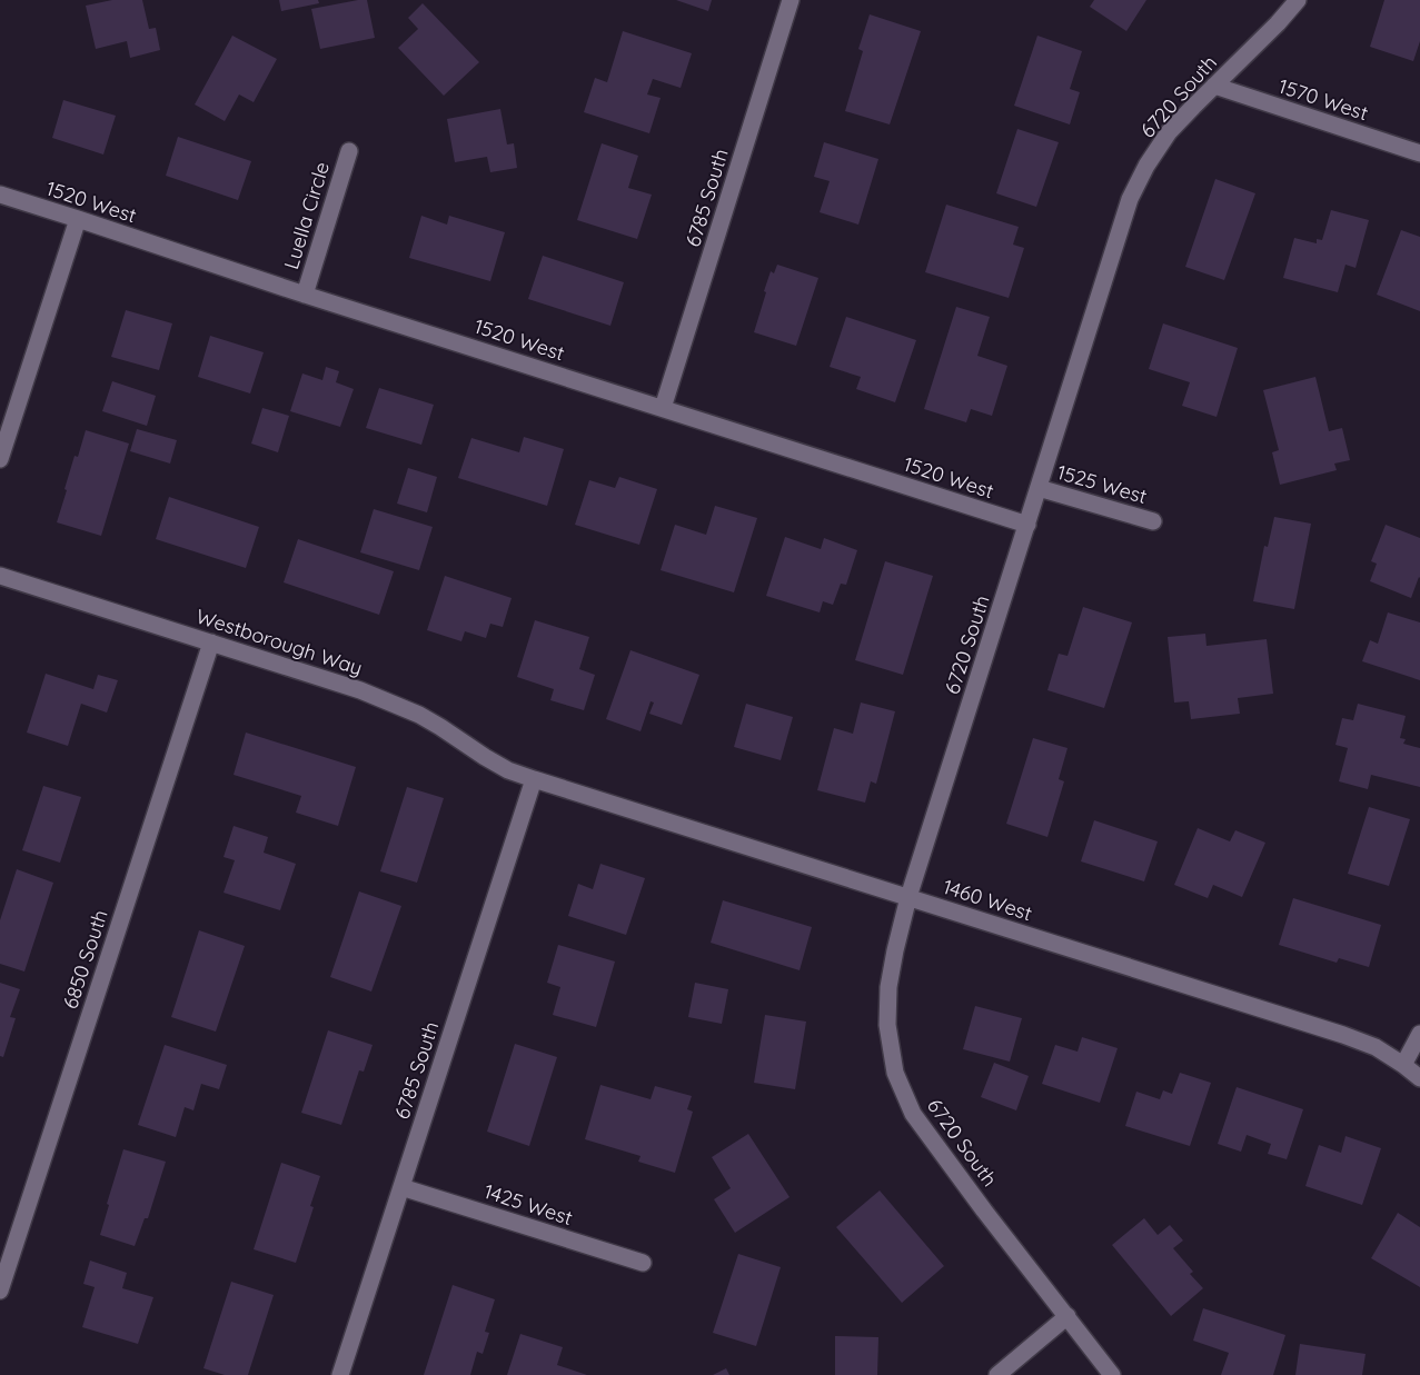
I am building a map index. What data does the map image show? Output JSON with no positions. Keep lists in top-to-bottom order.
{
  "streets": {
    "street": [
      "6720 South",
      "1570 West",
      "6785 South",
      "1520 West",
      "Luella Circle",
      "1525 West",
      "Westborough Way",
      "1460 West",
      "6850 South",
      "1425 West"
    ]
  },
  "crossings": [
    ["6720 South", "1570 West"],
    ["6720 South", "1520 West"],
    ["6720 South", "1525 West"],
    ["6720 South", "1460 West"],
    ["6785 South", "1520 West"],
    ["6785 South", "Westborough Way"],
    ["6785 South", "1460 West"],
    ["6785 South", "1425 West"],
    ["1520 West", "Luella Circle"],
    ["Westborough Way", "1460 West"],
    ["Westborough Way", "6850 South"]
  ]
}
